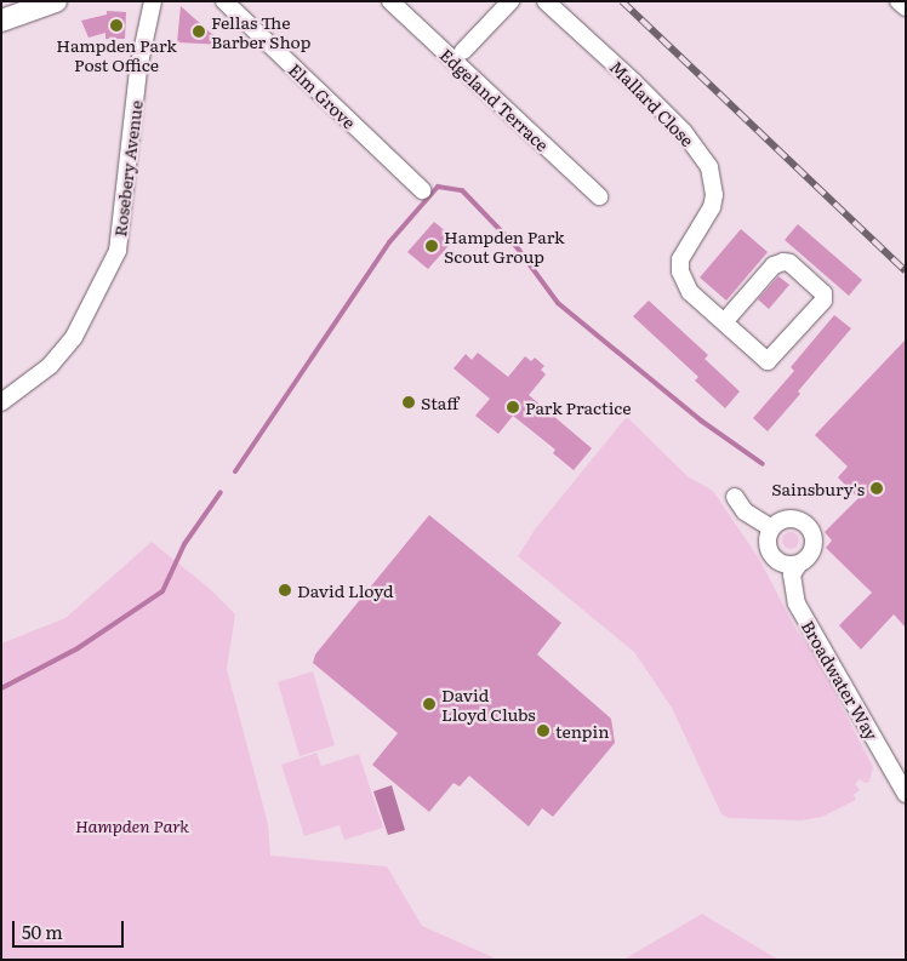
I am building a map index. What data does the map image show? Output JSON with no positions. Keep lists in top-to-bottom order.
{
  "streets": {
    "street": [
      "Elm Grove",
      "Edgeland Terrace",
      "Mallard Close",
      "Rosebery Avenue",
      "Broadwater Way"
    ]
  },
  "parks": ["Hampden Park"],
  "places": [
    "Hampden Park Post Office",
    "Fellas The Barber Shop",
    "Hampden Park Scout Group",
    "Staff",
    "Park Practice",
    "Sainsbury's",
    "David Lloyd",
    "David Lloyd Clubs",
    "tenpin"
  ],
  "scale_bar": "50 m"
}
